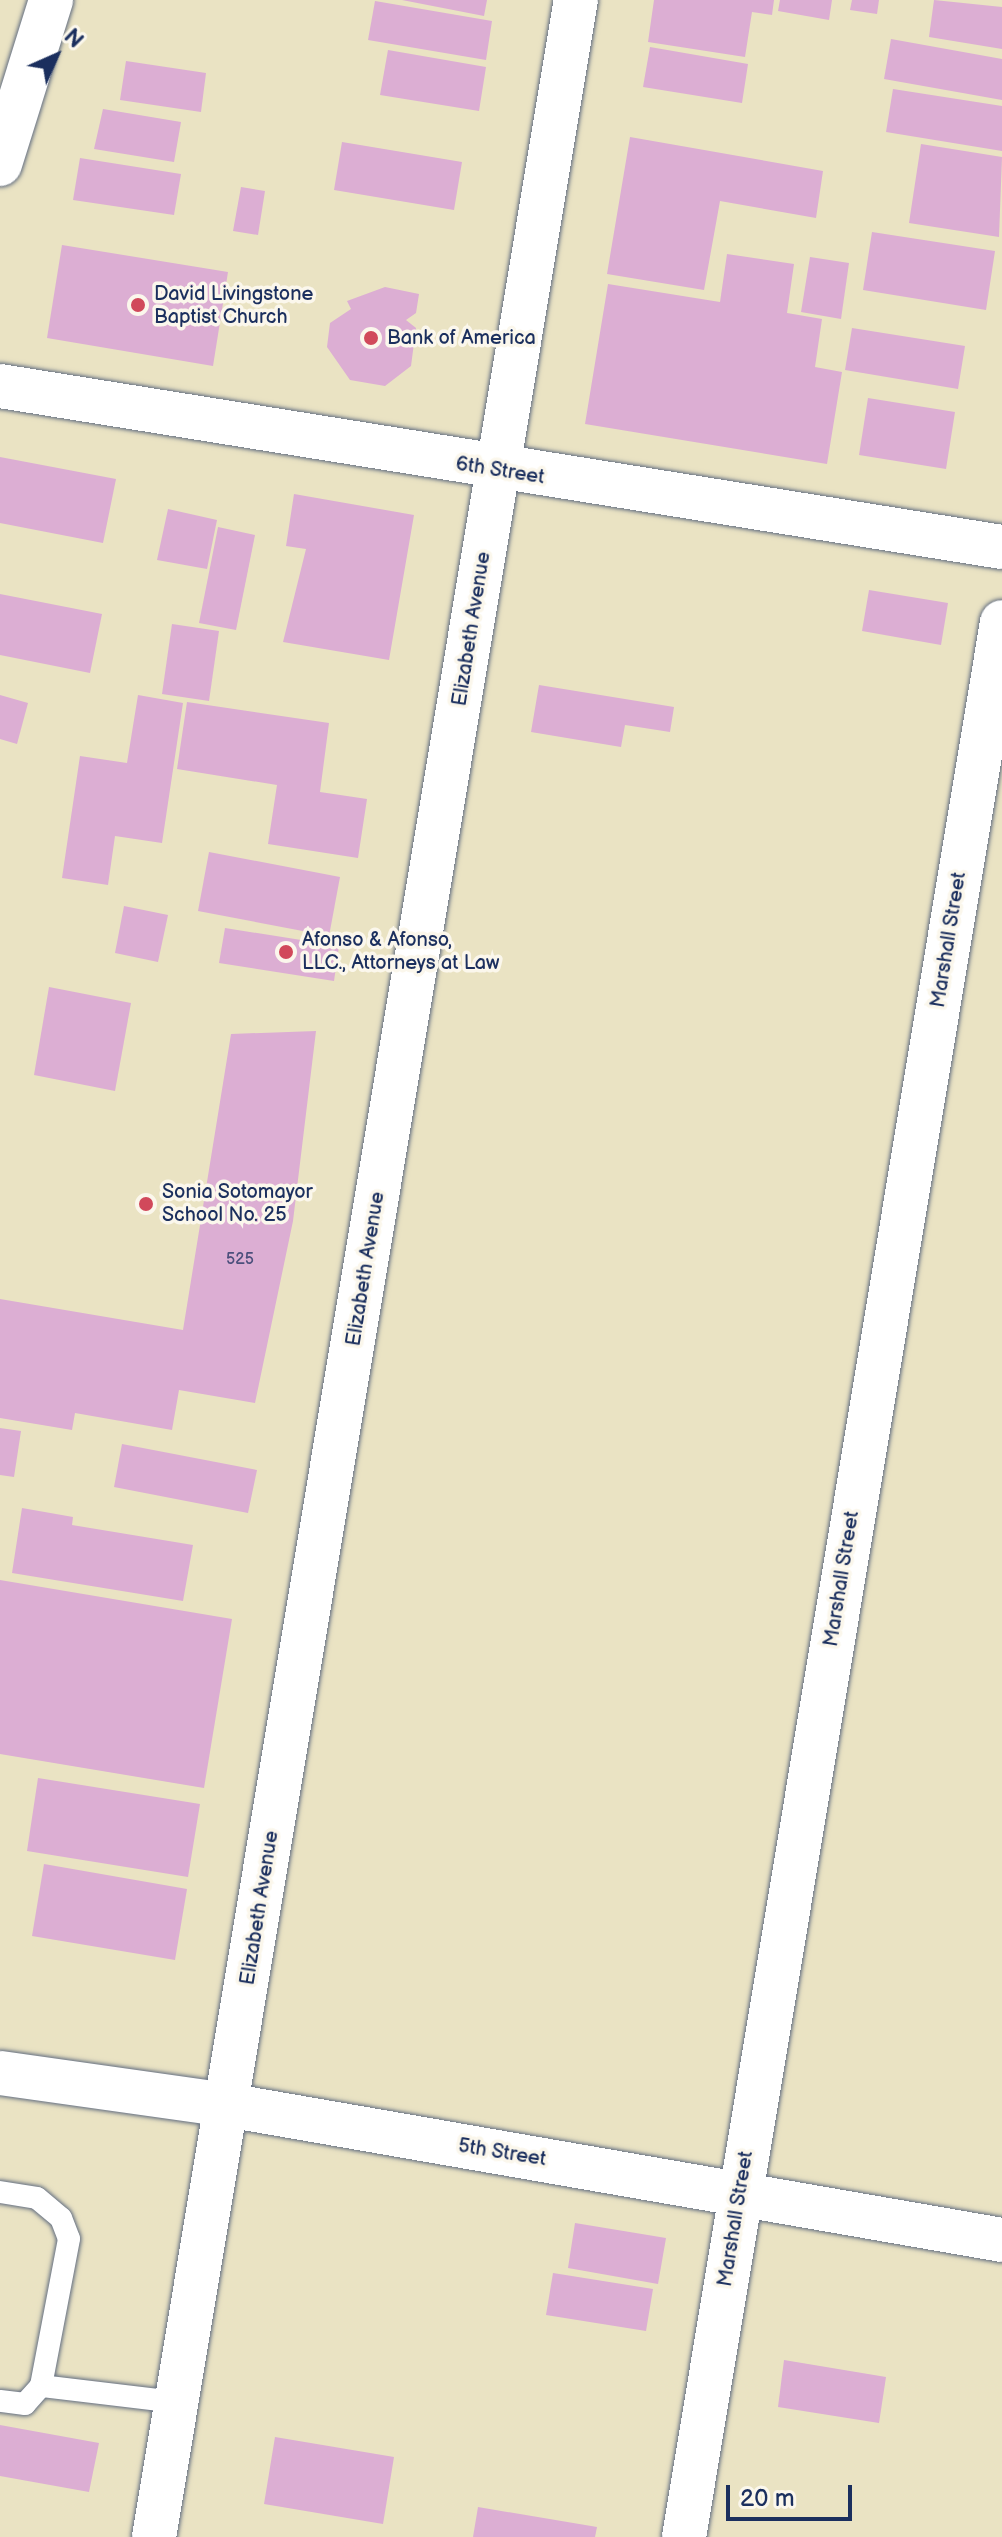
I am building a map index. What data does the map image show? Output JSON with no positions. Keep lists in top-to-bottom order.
{
  "streets": {
    "street": [
      "6th Street",
      "Elizabeth Avenue",
      "Marshall Street",
      "5th Street"
    ]
  },
  "crossings": [
    ["6th Street", "Elizabeth Avenue"],
    ["Elizabeth Avenue", "5th Street"],
    ["Marshall Street", "5th Street"]
  ],
  "places": [
    "David Livingstone Baptist Church",
    "Bank of America",
    "Afonso & Afonso, LLC., Attorneys at Law",
    "Sonia Sotomayor School No. 25"
  ],
  "house_numbers": ["525"],
  "scale_bar": "20 m",
  "north": "top right"
}
